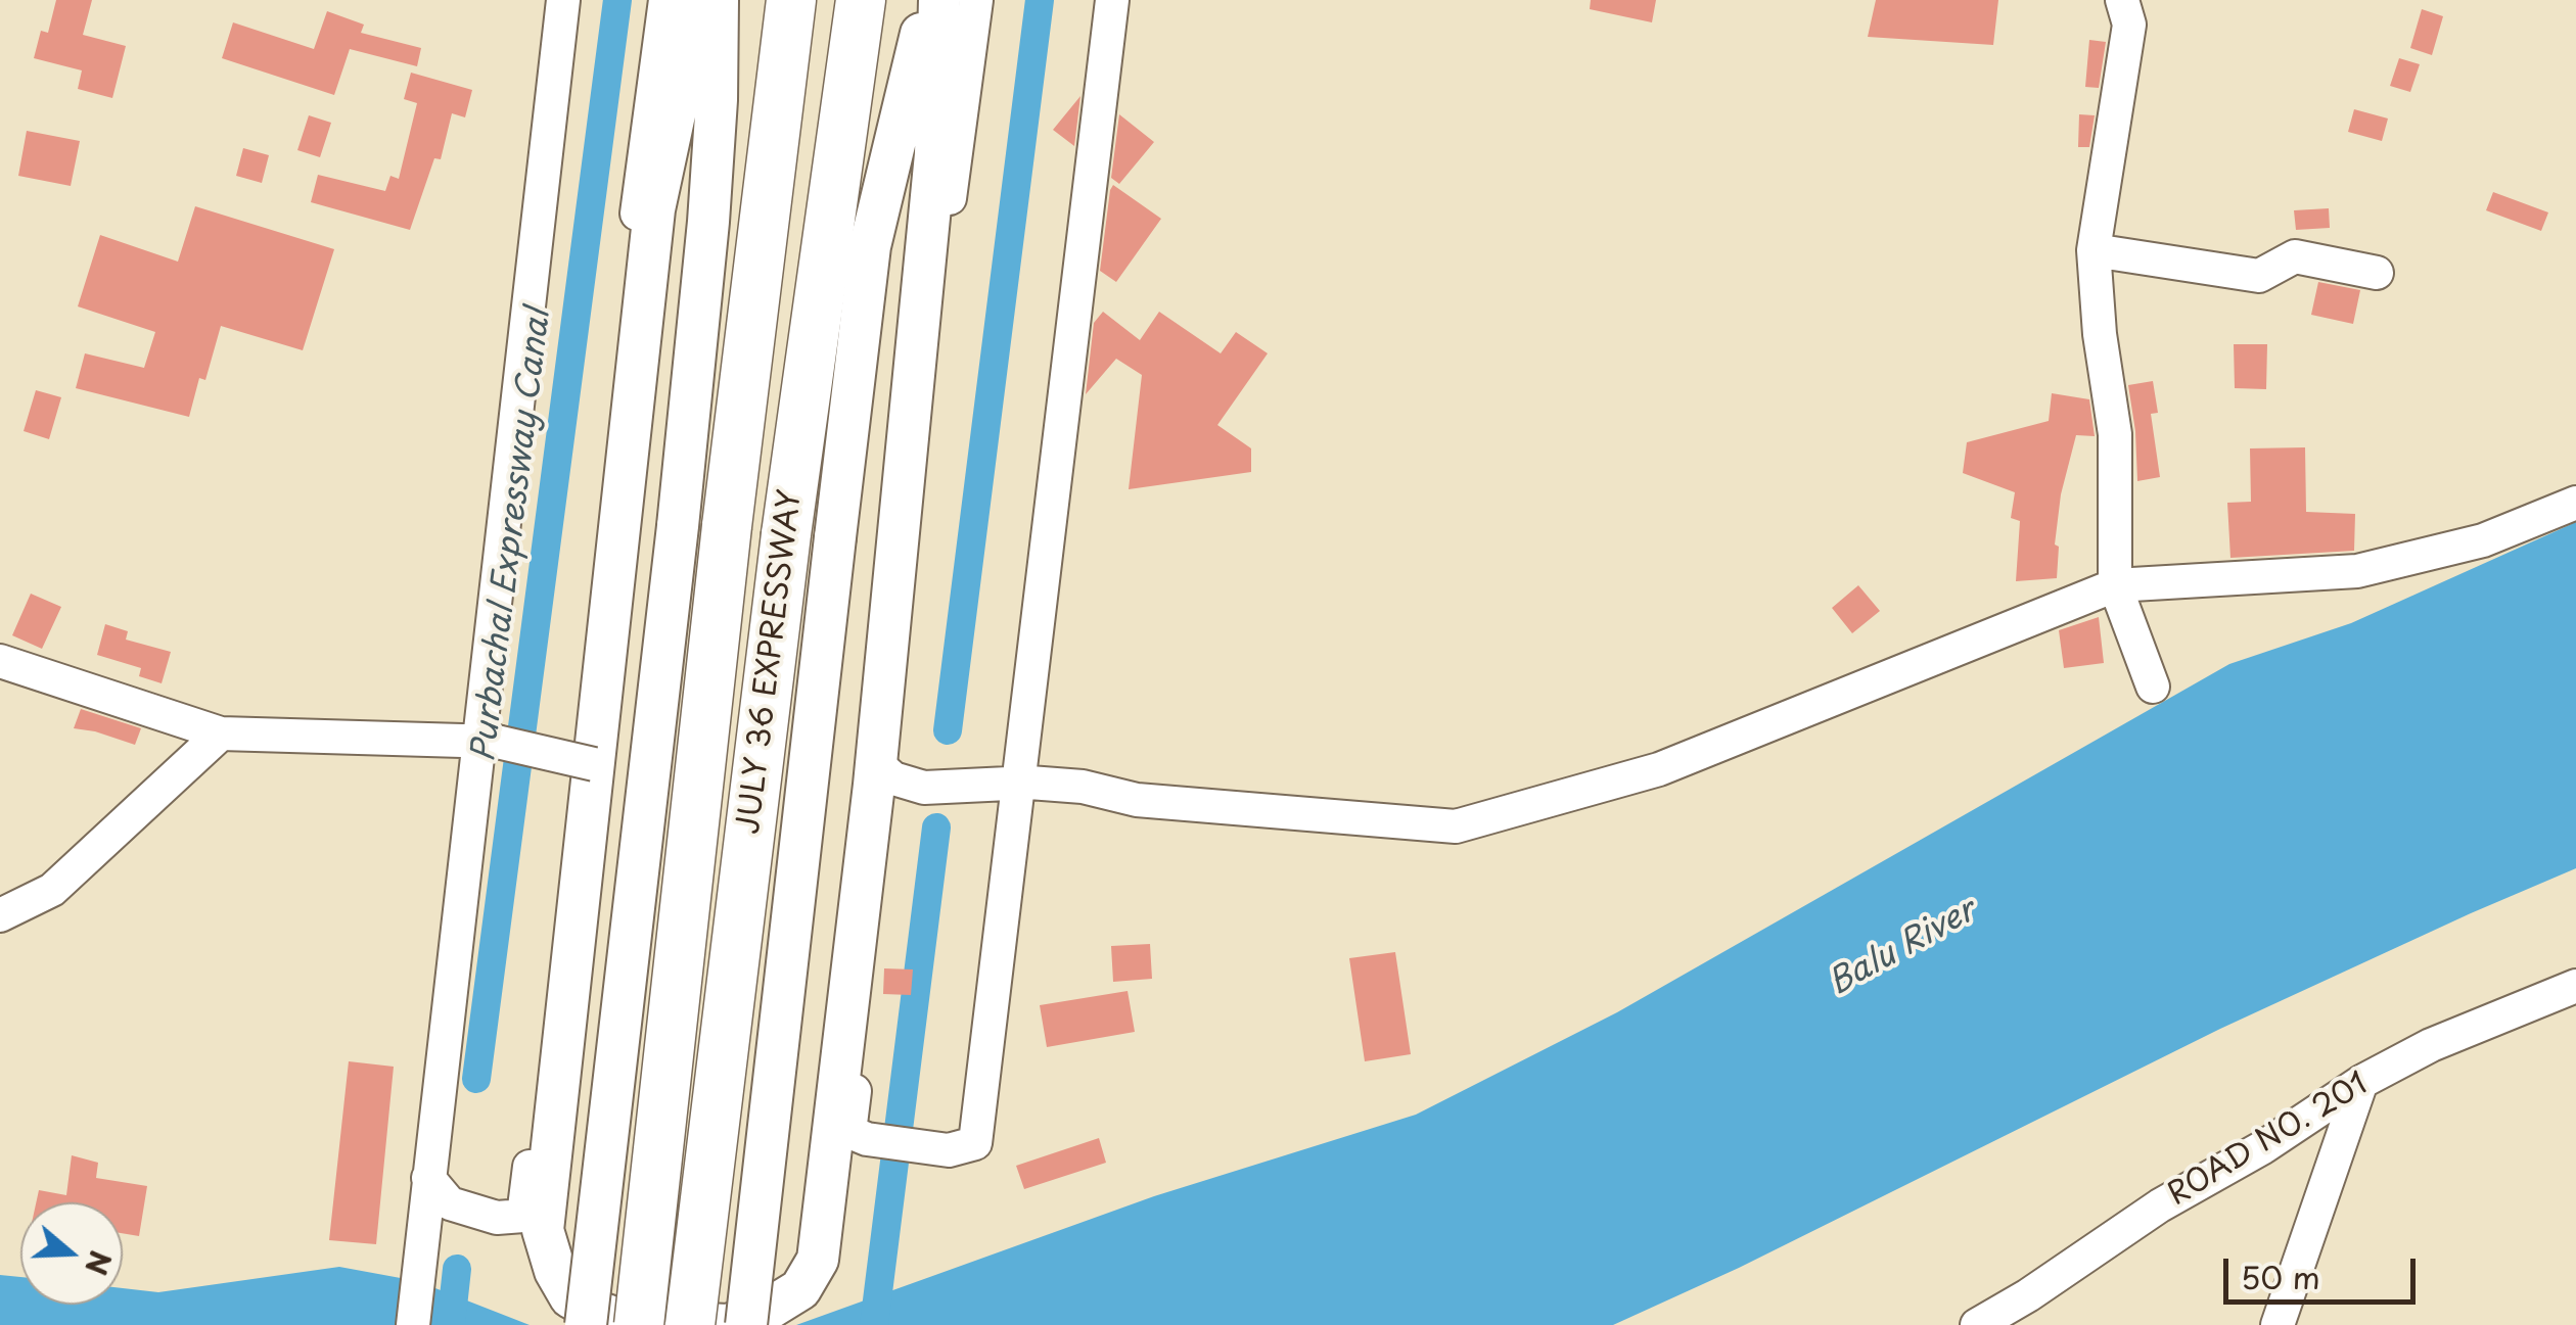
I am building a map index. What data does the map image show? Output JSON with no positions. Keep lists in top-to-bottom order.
{
  "streets": {
    "highway": ["JULY 36 EXPRESSWAY"],
    "street": ["ROAD NO. 201"]
  },
  "water": ["Purbachal Expressway Canal", "Balu River"],
  "scale_bar": "50 m",
  "north": "right"
}
